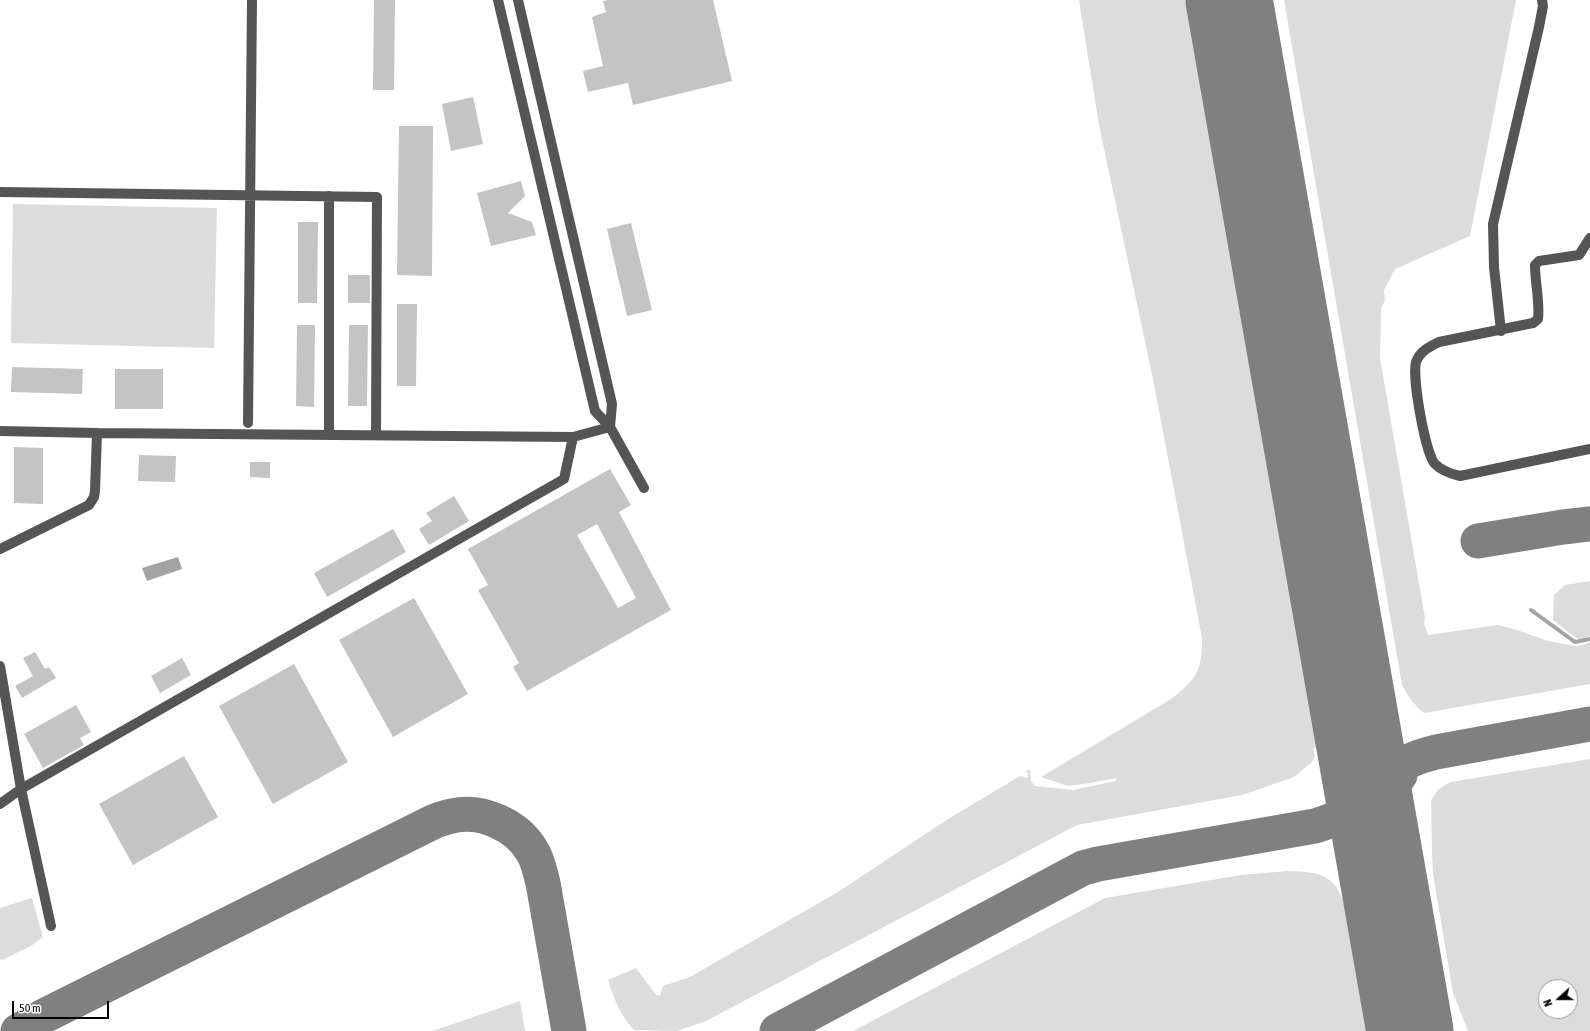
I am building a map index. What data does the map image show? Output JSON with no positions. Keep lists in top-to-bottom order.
{
  "scale_bar": "50 m",
  "north": "left"
}
